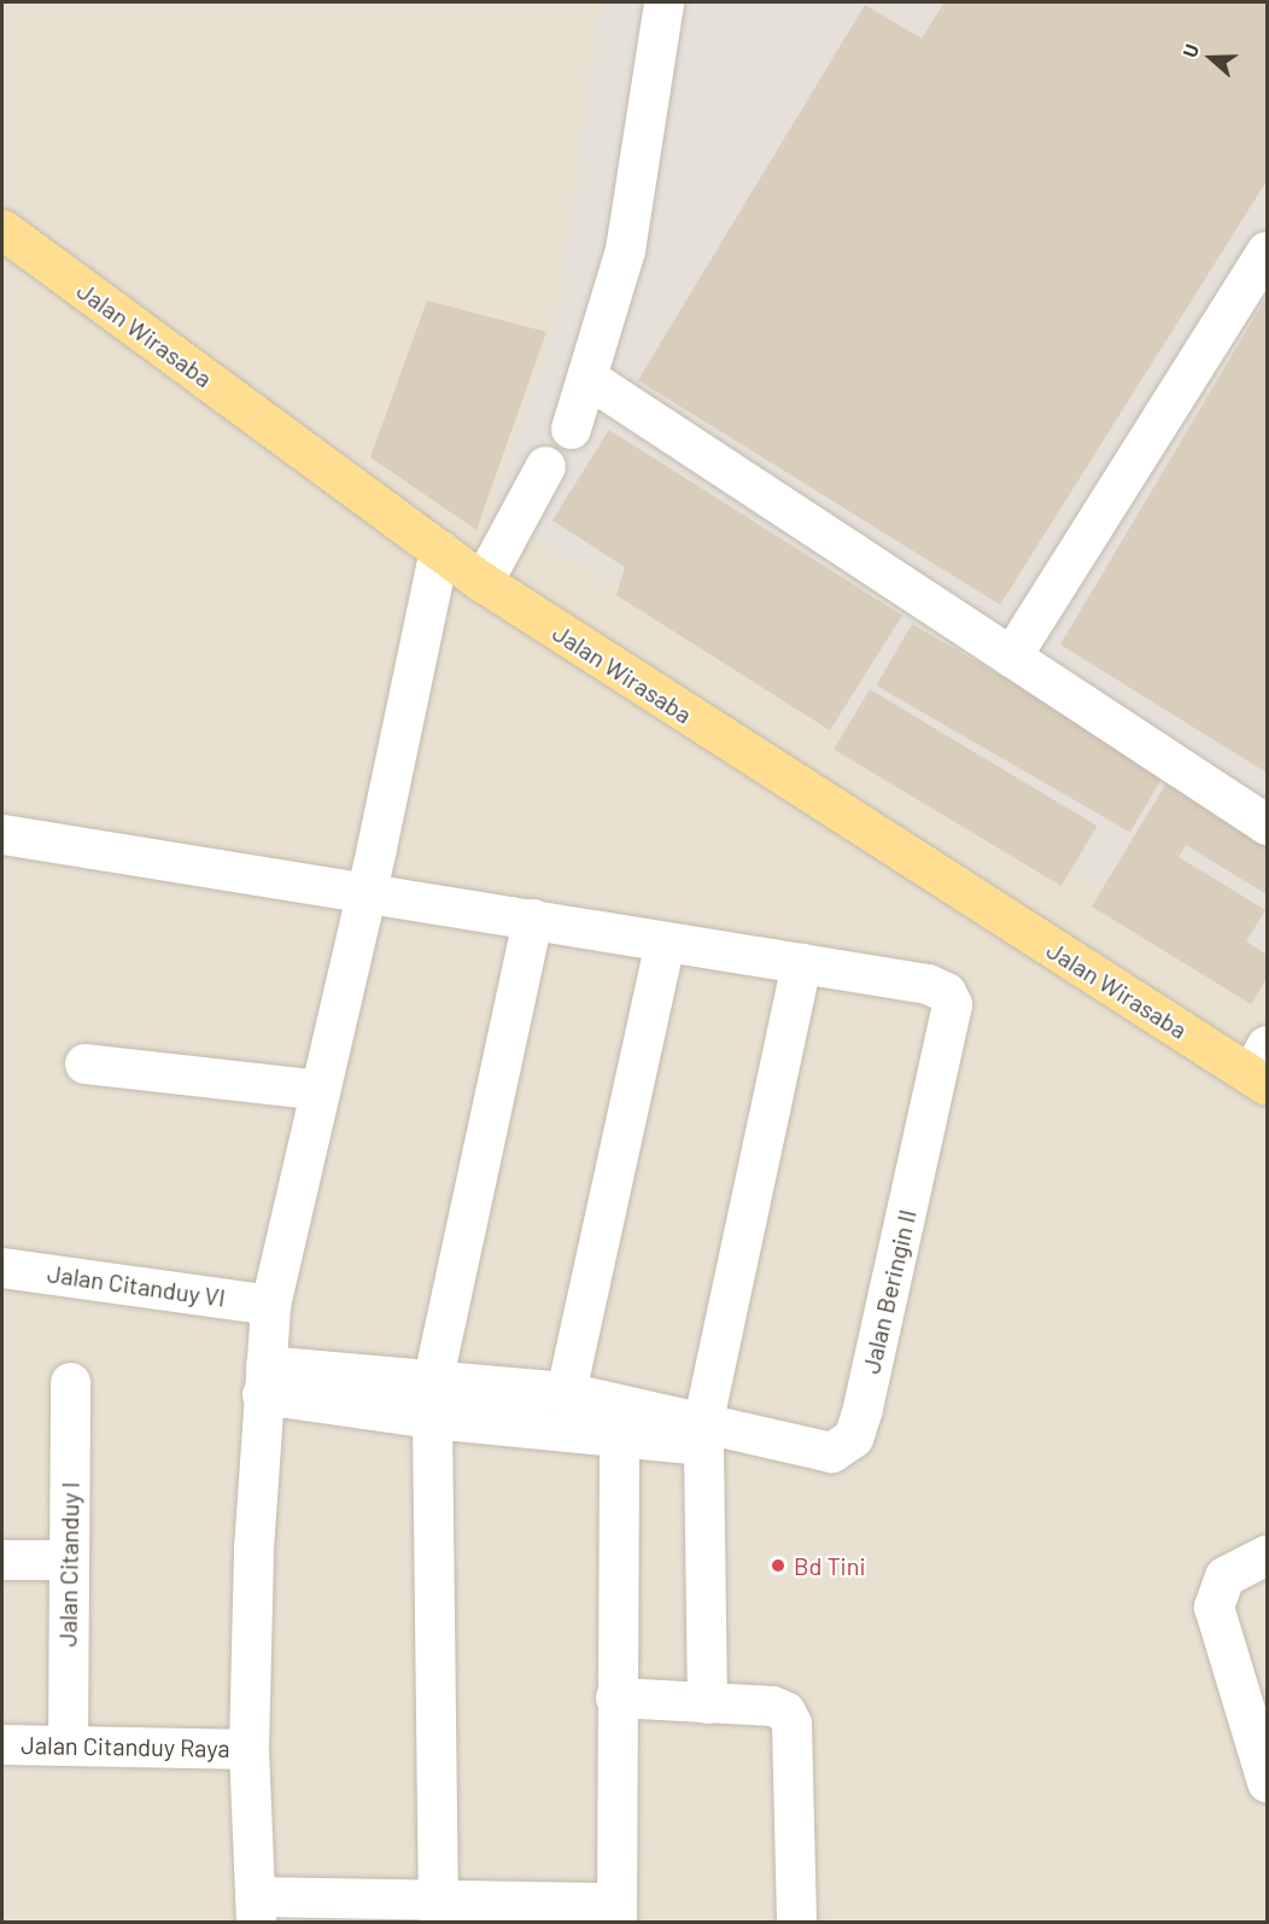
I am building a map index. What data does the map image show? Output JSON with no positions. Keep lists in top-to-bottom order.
{
  "streets": {
    "main road": ["Jalan Wirasaba"],
    "street": [
      "Jalan Citanduy VI",
      "Jalan Beringin II",
      "Jalan Citanduy I",
      "Jalan Citanduy Raya"
    ]
  },
  "crossings": [
    ["Jalan Citanduy I", "Jalan Citanduy Raya"]
  ],
  "places": ["Bd Tini"],
  "north": "left"
}
